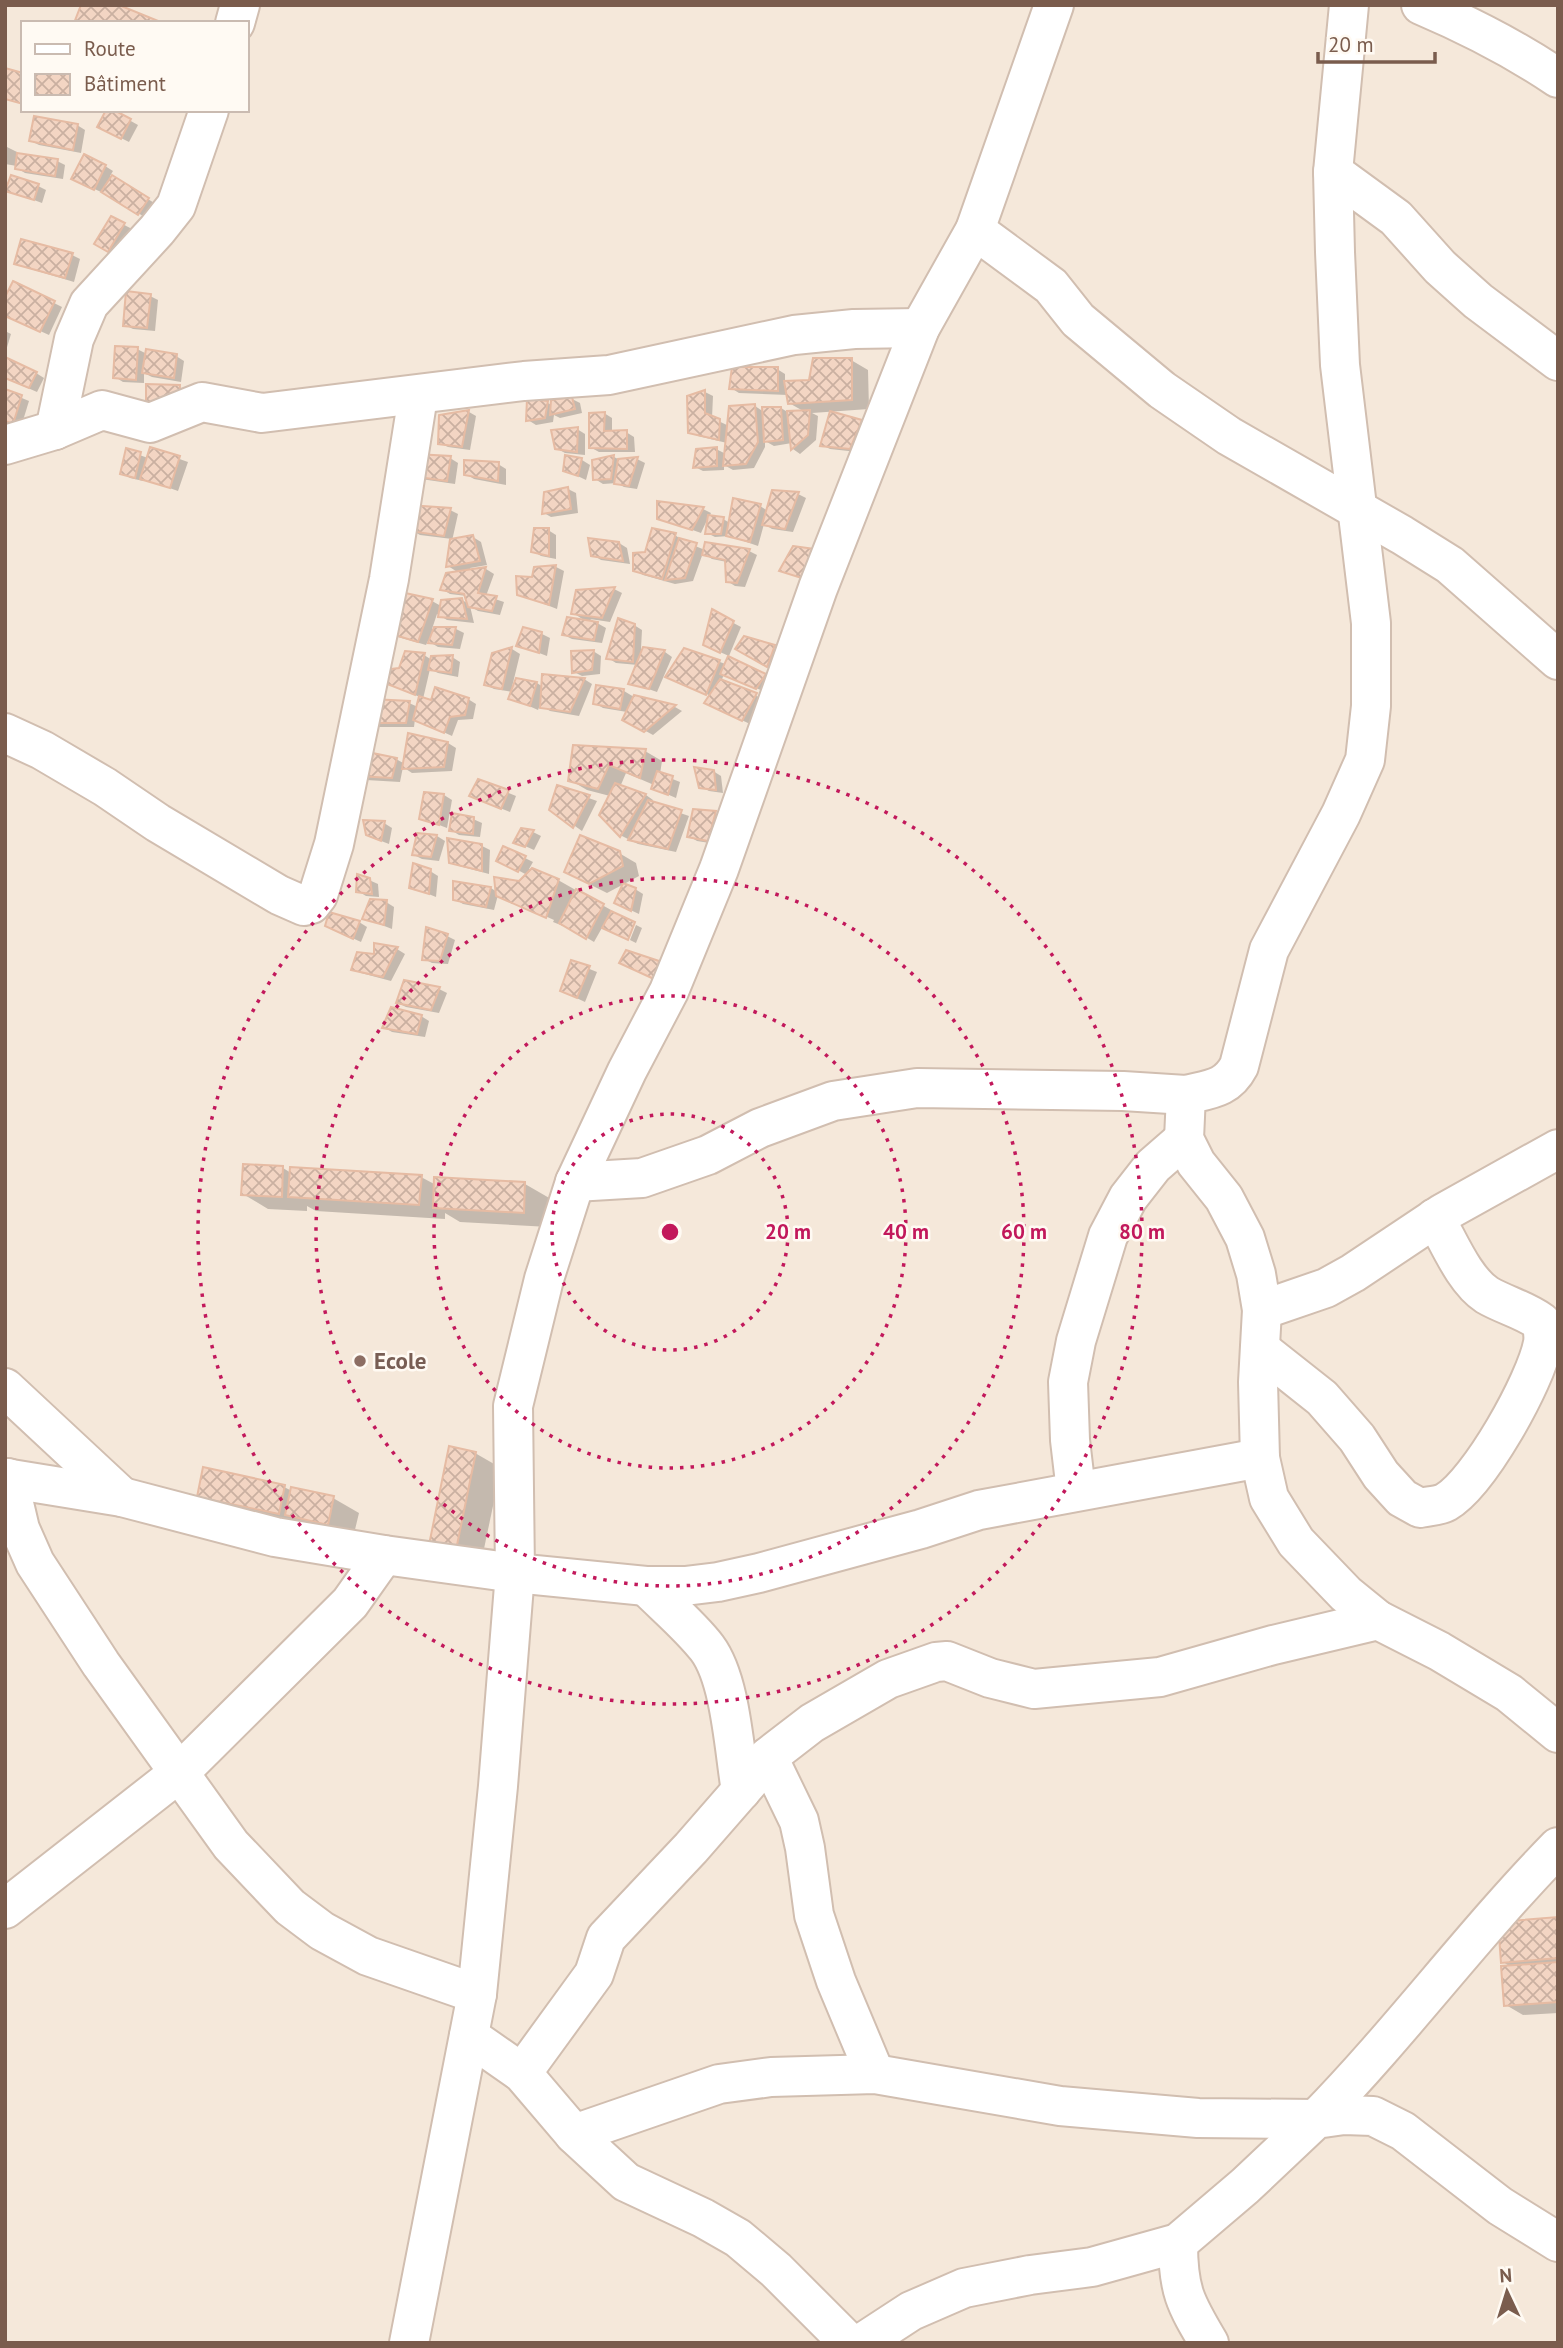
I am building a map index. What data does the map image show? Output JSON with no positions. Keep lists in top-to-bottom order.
{
  "places": ["Ecole"],
  "legend": ["Route", "Bâtiment"],
  "scale_bar": "20 m",
  "north": "top",
  "rings": [
    "20 m",
    "40 m",
    "60 m",
    "80 m"
  ]
}
